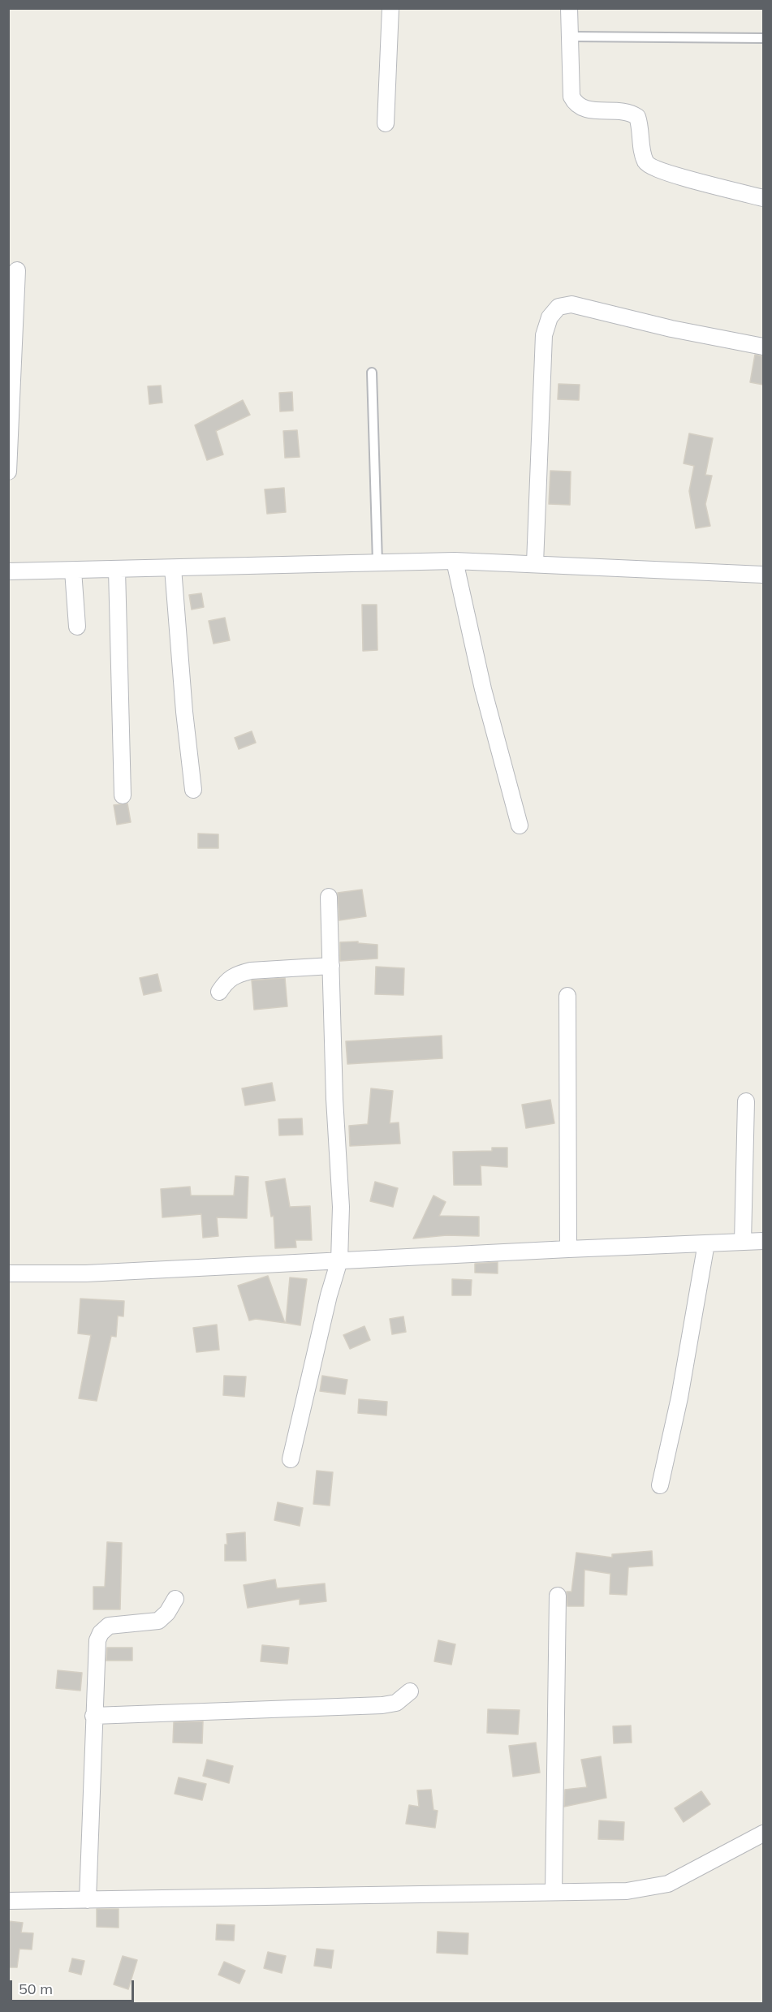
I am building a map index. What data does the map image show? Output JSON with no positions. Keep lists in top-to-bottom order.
{
  "scale_bar": "50 m"
}
